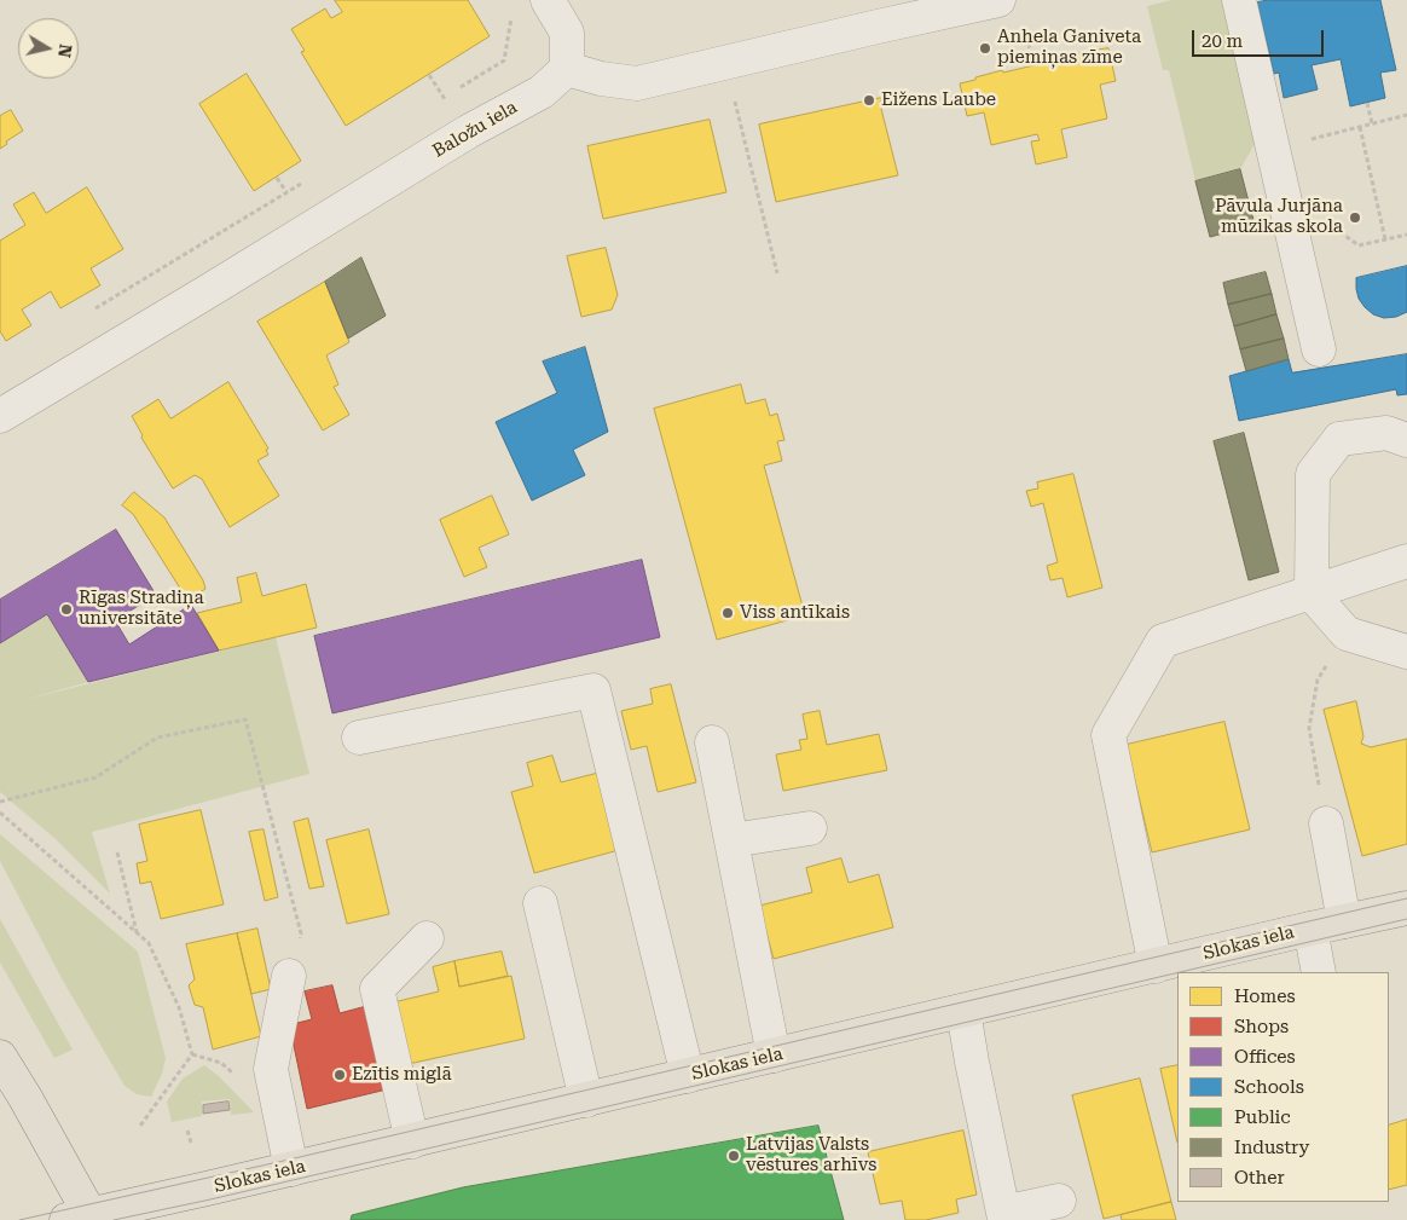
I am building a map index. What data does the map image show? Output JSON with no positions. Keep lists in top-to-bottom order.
{
  "streets": {
    "main road": ["Slokas iela"],
    "street": ["Baložu iela"]
  },
  "places": [
    "Anhela Ganiveta piemiņas zīme",
    "Eižens Laube",
    "Pāvula Jurjāna mūzikas skola",
    "Rīgas Stradiņa universitāte",
    "Viss antīkais",
    "Ezītis miglā",
    "Latvijas Valsts vēstures arhīvs"
  ],
  "legend": [
    "Homes",
    "Shops",
    "Offices",
    "Schools",
    "Public",
    "Industry",
    "Other"
  ],
  "scale_bar": "20 m",
  "north": "right"
}
